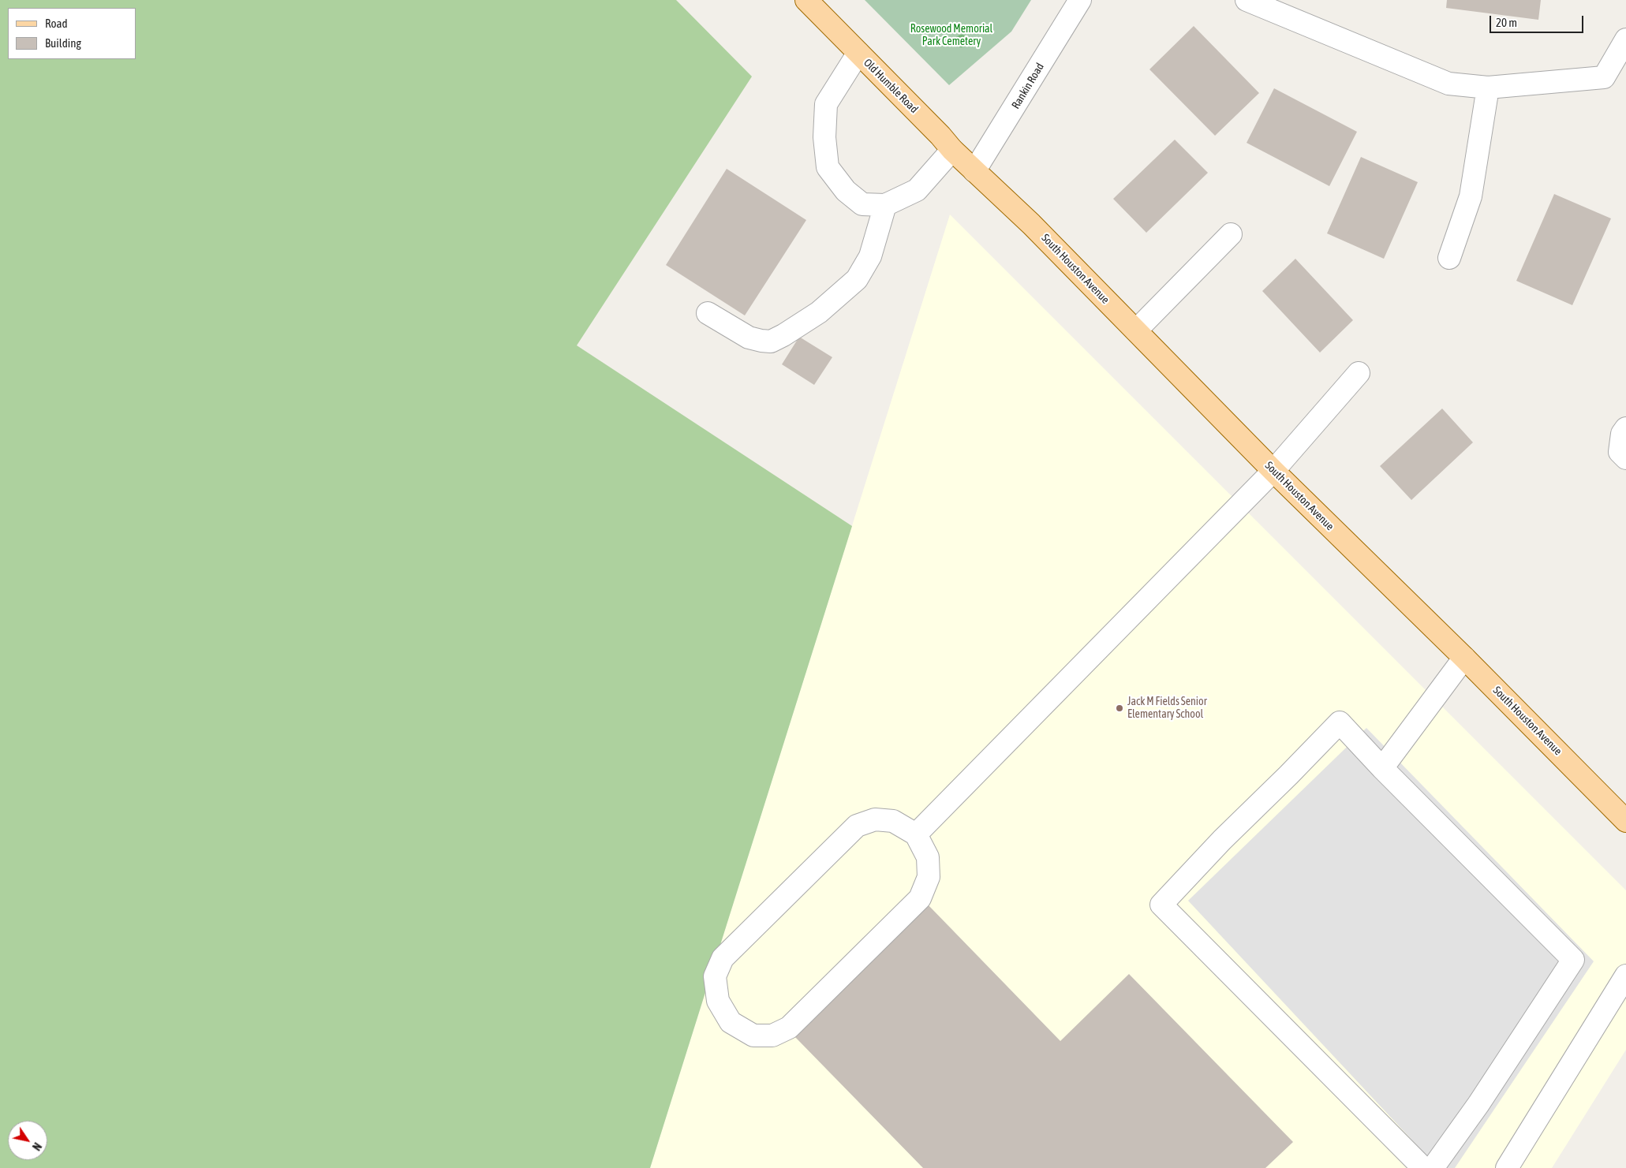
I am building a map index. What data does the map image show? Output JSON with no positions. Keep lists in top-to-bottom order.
{
  "streets": {
    "main road": ["Old Humble Road", "South Houston Avenue"],
    "street": ["Rankin Road"]
  },
  "crossings": [
    ["Old Humble Road", "Rankin Road"],
    ["Old Humble Road", "South Houston Avenue"],
    ["Rankin Road", "South Houston Avenue"]
  ],
  "parks": ["Rosewood Memorial Park Cemetery"],
  "places": ["Jack M Fields Senior Elementary School"],
  "legend": ["Road", "Building"],
  "scale_bar": "20 m",
  "north": "bottom right"
}
